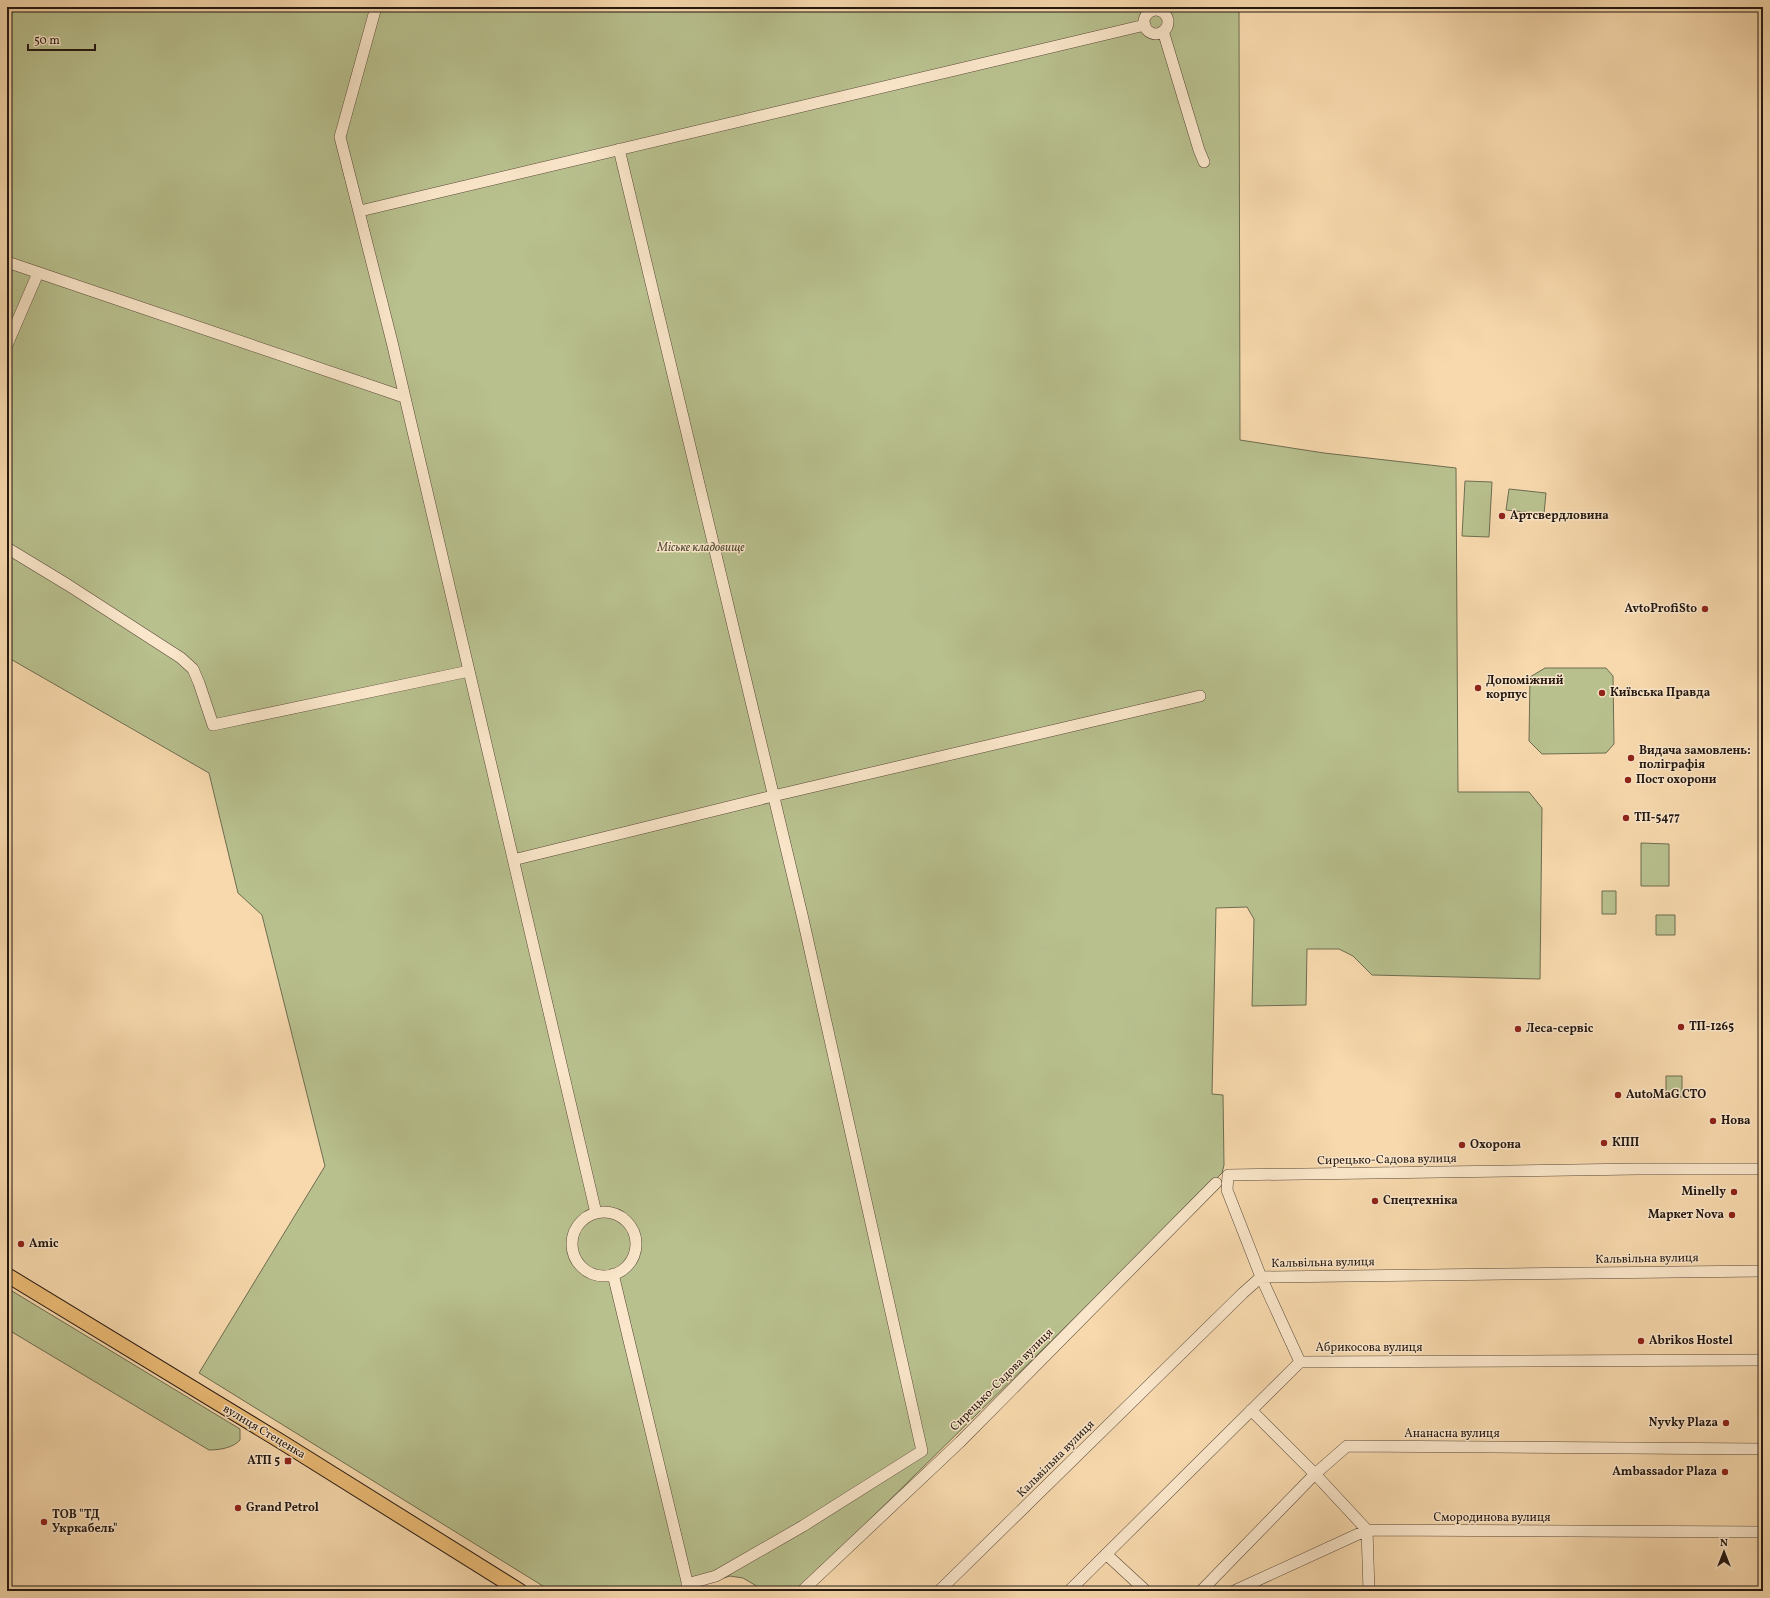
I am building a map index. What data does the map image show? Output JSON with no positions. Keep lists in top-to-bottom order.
{
  "streets": {
    "main road": ["вулиця Стеценка"],
    "street": [
      "Сирецько-Садова вулиця",
      "Кальвільна вулиця",
      "Абрикосова вулиця",
      "Ананасна вулиця",
      "Смородинова вулиця"
    ]
  },
  "crossings": [
    ["Сирецько-Садова вулиця", "Кальвільна вулиця"]
  ],
  "parks": ["Міське кладовище"],
  "places": {
    "other": [
      "Артсвердловина",
      "AvtoProfiSto",
      "Допоміжний корпус",
      "Київська Правда",
      "Видача замовлень: поліграфія",
      "Пост охорони",
      "ТП-5477",
      "ТП-1265",
      "Леса-сервіс",
      "AutoMaG СТО",
      "Нова",
      "КПП",
      "Охорона",
      "Minelly",
      "Спецтехніка",
      "Маркет Nova",
      "Amic",
      "Abrikos Hostel",
      "Nyvky Plaza",
      "Ambassador Plaza",
      "Grand Petrol",
      "ТОВ \"ТД Укркабель\""
    ],
    "transit": ["АТП 5"]
  },
  "scale_bar": "50 m",
  "north": "top"
}
